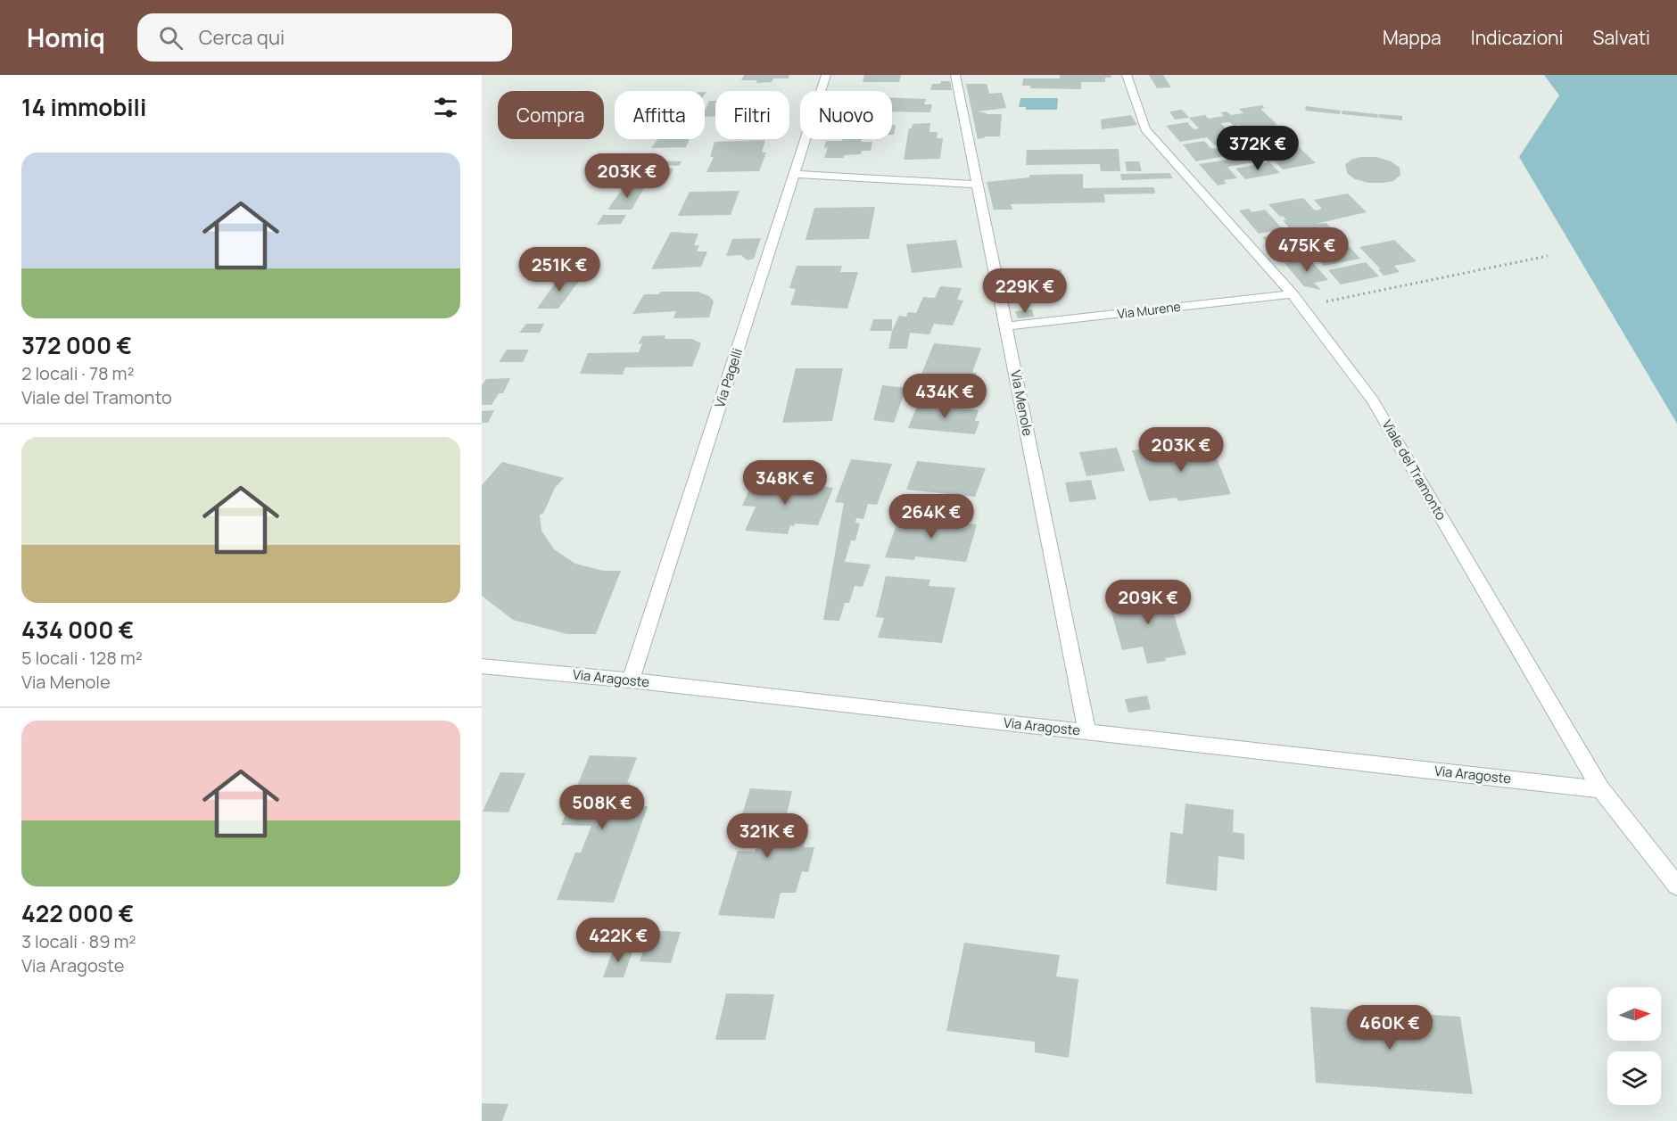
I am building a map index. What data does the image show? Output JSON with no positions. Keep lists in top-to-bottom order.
{
  "streets": {
    "street": [
      "Via Murene",
      "Via Pagelli",
      "Via Menole",
      "Viale del Tramonto",
      "Via Aragoste"
    ]
  },
  "crossings": [
    ["Via Murene", "Via Menole"],
    ["Via Murene", "Viale del Tramonto"],
    ["Via Pagelli", "Via Aragoste"],
    ["Via Menole", "Via Aragoste"],
    ["Viale del Tramonto", "Via Aragoste"]
  ],
  "north": "right",
  "page": {
    "header": "Homiq",
    "search": "Cerca qui",
    "nav": ["Mappa", "Indicazioni", "Salvati"],
    "heading": "14 immobili",
    "chip": [
      "Compra",
      "Affitta",
      "Filtri",
      "Nuovo"
    ],
    "price": [
      "372K €",
      "203K €",
      "475K €",
      "251K €",
      "229K €",
      "434K €",
      "203K €",
      "348K €",
      "264K €",
      "209K €",
      "508K €",
      "321K €",
      "422K €",
      "460K €"
    ],
    "list": [
      {
        "name": "372 000 €",
        "note": "2 locali · 78 m² · Viale del Tramonto"
      },
      {
        "name": "434 000 €",
        "note": "5 locali · 128 m² · Via Menole"
      },
      {
        "name": "422 000 €",
        "note": "3 locali · 89 m² · Via Aragoste"
      }
    ]
  }
}
